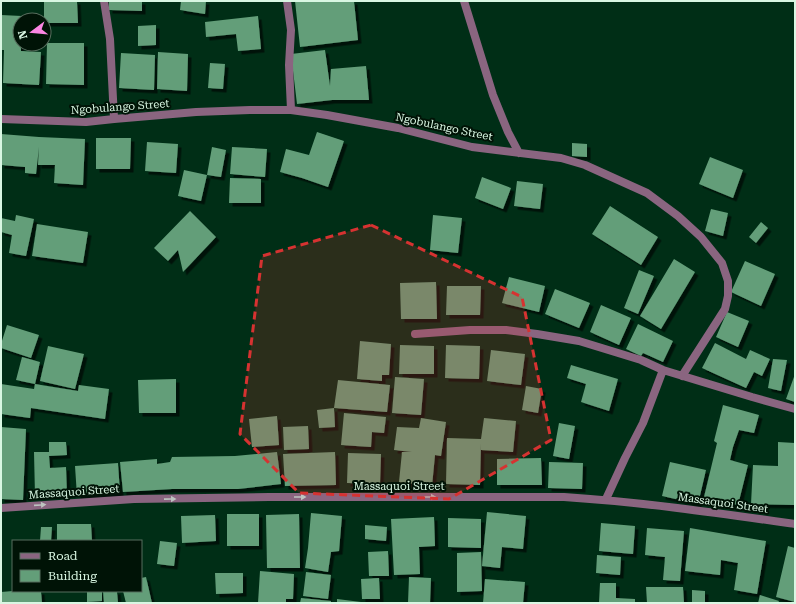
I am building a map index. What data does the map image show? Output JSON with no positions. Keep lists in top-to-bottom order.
{
  "streets": {
    "street": ["Ngobulango Street", "Massaquoi Street"]
  },
  "one_way": ["Massaquoi Street"],
  "legend": ["Road", "Building"],
  "north": "left"
}
